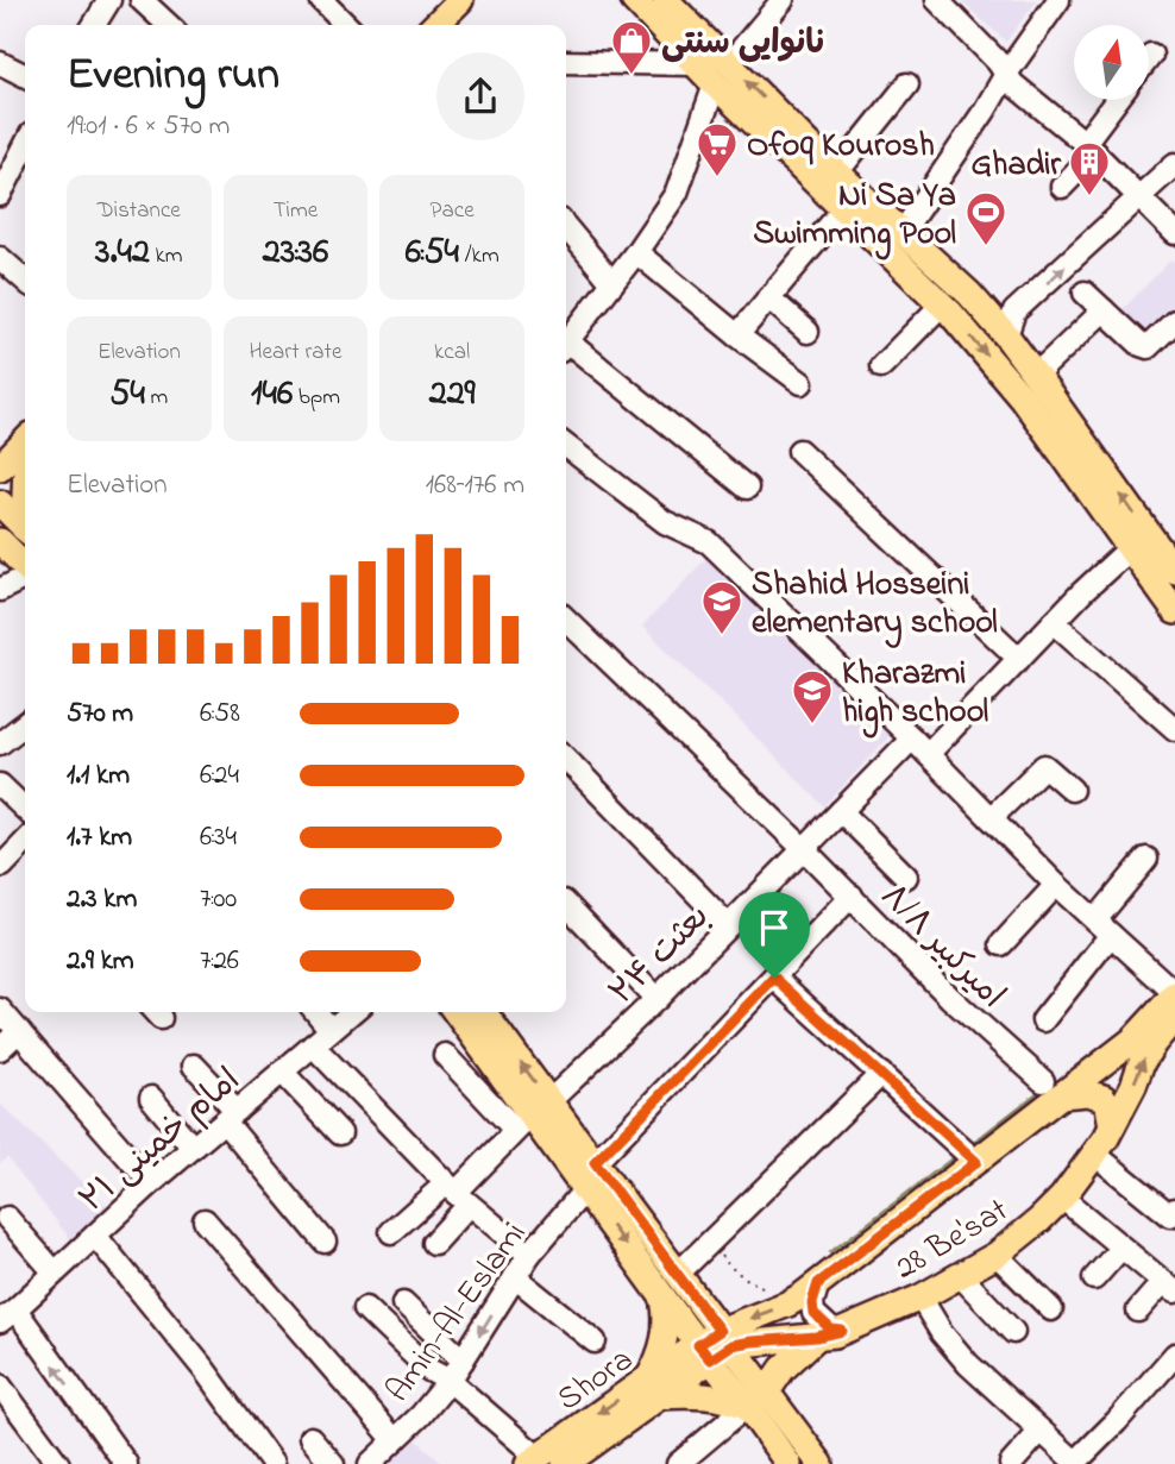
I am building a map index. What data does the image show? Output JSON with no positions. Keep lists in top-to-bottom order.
{
  "streets": {
    "main road": ["28 Be'sat", "Shora"],
    "street": [
      "امیرکبیر ۸/۸",
      "بعثت ۲۴",
      "امام خمینی ۲۱",
      "Amin-Al-Eslami"
    ]
  },
  "crossings": [
    ["امیرکبیر ۸/۸", "بعثت ۲۴"],
    ["28 Be'sat", "Shora"]
  ],
  "places": {
    "shop": ["نانوایی سنتی"],
    "supermarket": ["Ofoq Kourosh"],
    "building": ["Ghadir"],
    "sports": ["Ni Sa Ya Swimming Pool"],
    "school or university": ["Shahid Hosseini elementary school", "Kharazmi high school"]
  },
  "north": "top",
  "page": {
    "heading": ["Evening run", "19:01 · 6 × 570 m"],
    "stats": [
      ["Distance", "3.42 km"],
      ["Time", "23:36"],
      ["Pace", "6:54 /km"],
      ["Elevation", "54 m"],
      ["Heart rate", "146 bpm"],
      ["kcal", "229"]
    ],
    "chart": ["Elevation", "168–176 m"],
    "list": [
      {
        "name": "570 m",
        "note": "6:58"
      },
      {
        "name": "1.1 km",
        "note": "6:24"
      },
      {
        "name": "1.7 km",
        "note": "6:34"
      },
      {
        "name": "2.3 km",
        "note": "7:00"
      },
      {
        "name": "2.9 km",
        "note": "7:26"
      }
    ]
  }
}
